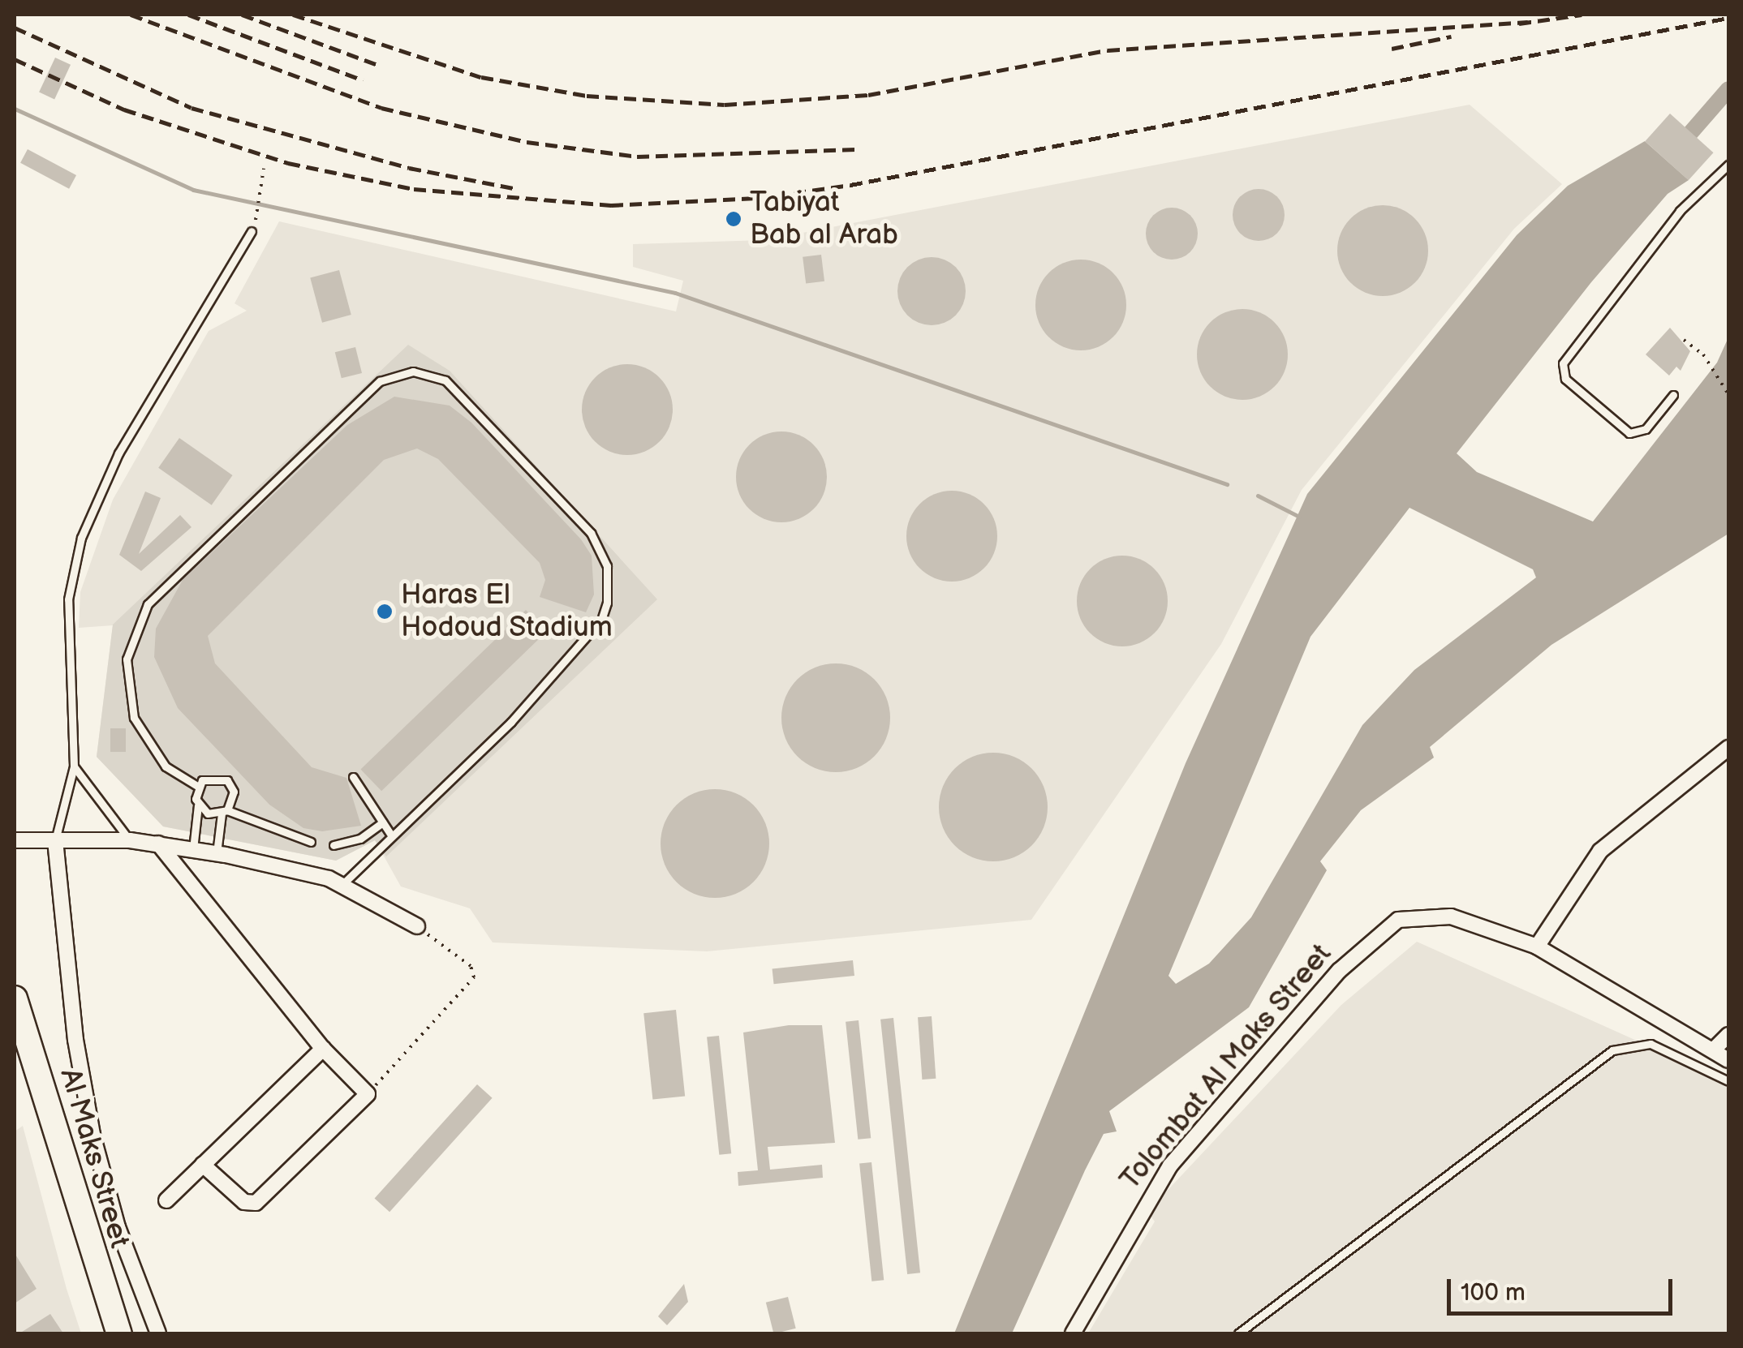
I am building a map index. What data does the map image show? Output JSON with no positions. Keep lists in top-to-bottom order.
{
  "streets": {
    "main road": ["Al Maks Street"],
    "street": ["Tolombat Al Maks Street"]
  },
  "places": ["Tabiyat Bab al Arab", "Haras El Hodoud Stadium"],
  "scale_bar": "100 m"
}
